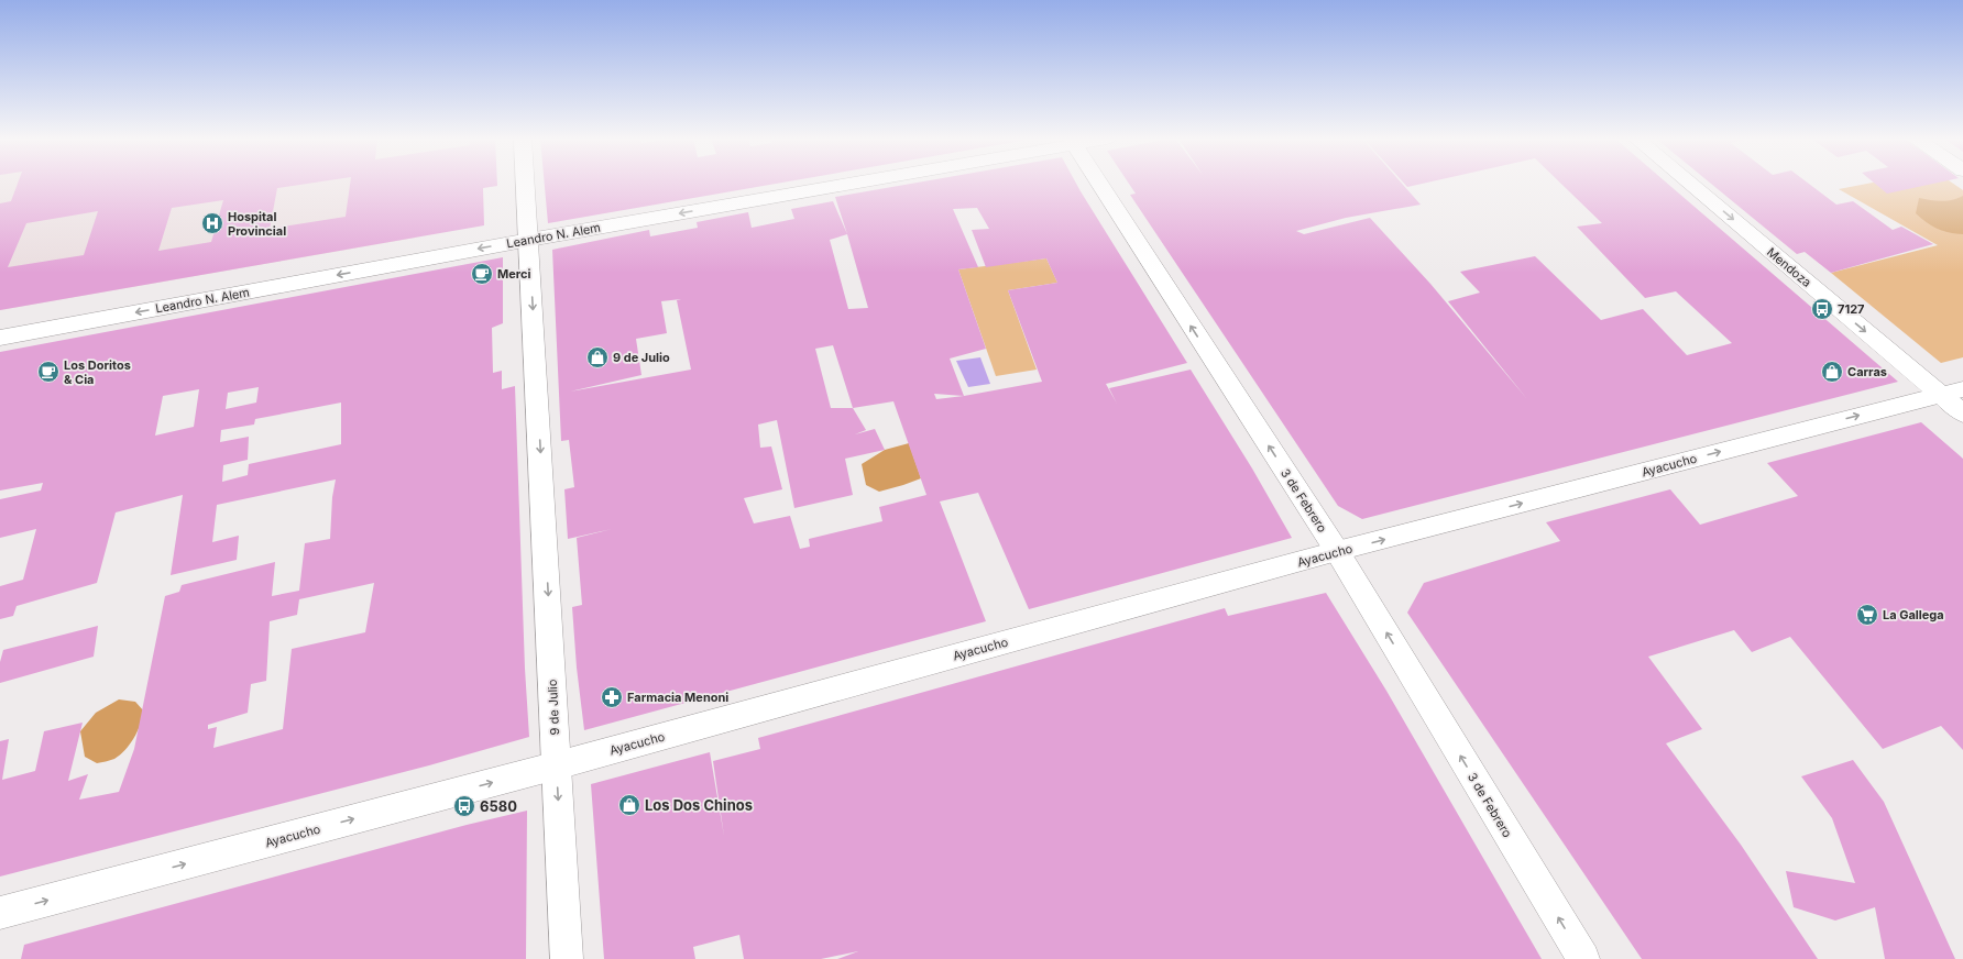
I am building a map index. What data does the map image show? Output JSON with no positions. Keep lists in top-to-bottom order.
{
  "streets": {
    "main road": [
      "Leandro N. Alem",
      "Mendoza",
      "Ayacucho",
      "3 de Febrero",
      "9 de Julio"
    ]
  },
  "crossings": [
    ["Leandro N. Alem", "9 de Julio"],
    ["Mendoza", "Ayacucho"],
    ["Ayacucho", "3 de Febrero"],
    ["Ayacucho", "9 de Julio"]
  ],
  "one_way": [
    "Leandro N. Alem",
    "Mendoza",
    "Ayacucho",
    "3 de Febrero",
    "9 de Julio"
  ],
  "places": {
    "hospital": ["Hospital Provincial"],
    "cafe": ["Merci", "Los Doritos & Cia"],
    "bus stop": ["7127", "6580"],
    "shop": ["9 de Julio", "Carras", "Los Dos Chinos"],
    "supermarket": ["La Gallega"],
    "pharmacy": ["Farmacia Menoni"]
  }
}
